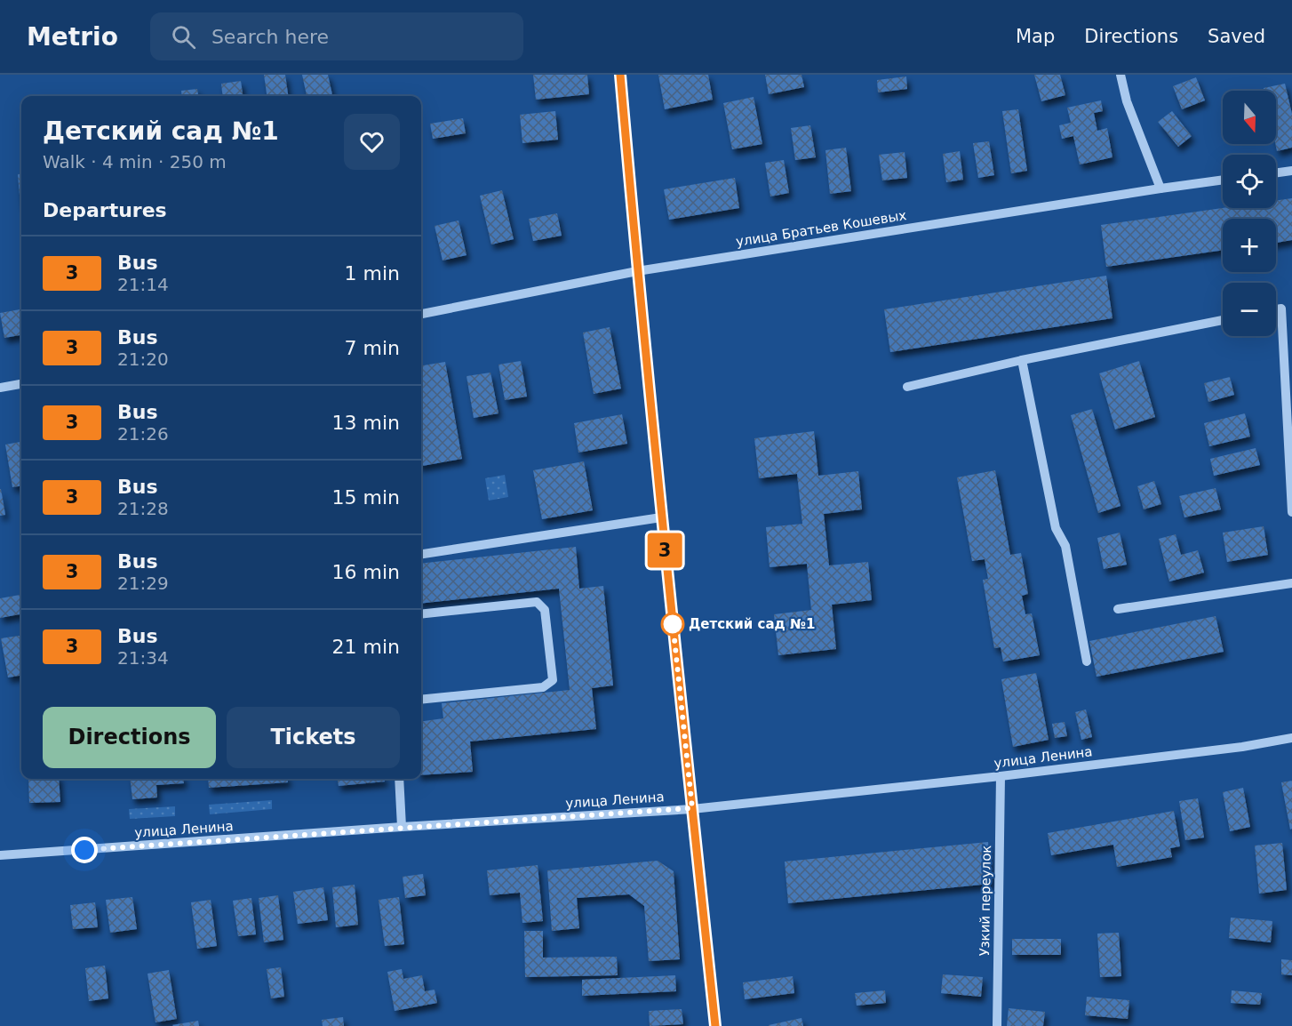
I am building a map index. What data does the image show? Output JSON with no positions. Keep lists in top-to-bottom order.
{
  "streets": {
    "street": ["улица Братьев Кошевых", "улица Ленина", "Узкий переулок"]
  },
  "crossings": [
    ["улица Ленина", "Узкий переулок"]
  ],
  "places": ["Детский сад №1"],
  "lines": ["bus line 3"],
  "north": "bottom",
  "page": {
    "header": "Metrio",
    "search": "Search here",
    "nav": ["Map", "Directions", "Saved"],
    "on_map": "3",
    "map_buttons": ["+", "−"],
    "heading": [
      ["Детский сад №1", "Walk · 4 min · 250 m"],
      "Departures"
    ],
    "list": [
      {
        "mark": "3",
        "name": "Bus",
        "note": "21:14",
        "value": "1 min"
      },
      {
        "mark": "3",
        "name": "Bus",
        "note": "21:20",
        "value": "7 min"
      },
      {
        "mark": "3",
        "name": "Bus",
        "note": "21:26",
        "value": "13 min"
      },
      {
        "mark": "3",
        "name": "Bus",
        "note": "21:28",
        "value": "15 min"
      },
      {
        "mark": "3",
        "name": "Bus",
        "note": "21:29",
        "value": "16 min"
      },
      {
        "mark": "3",
        "name": "Bus",
        "note": "21:34",
        "value": "21 min"
      }
    ],
    "buttons": ["Directions", "Tickets"]
  }
}
